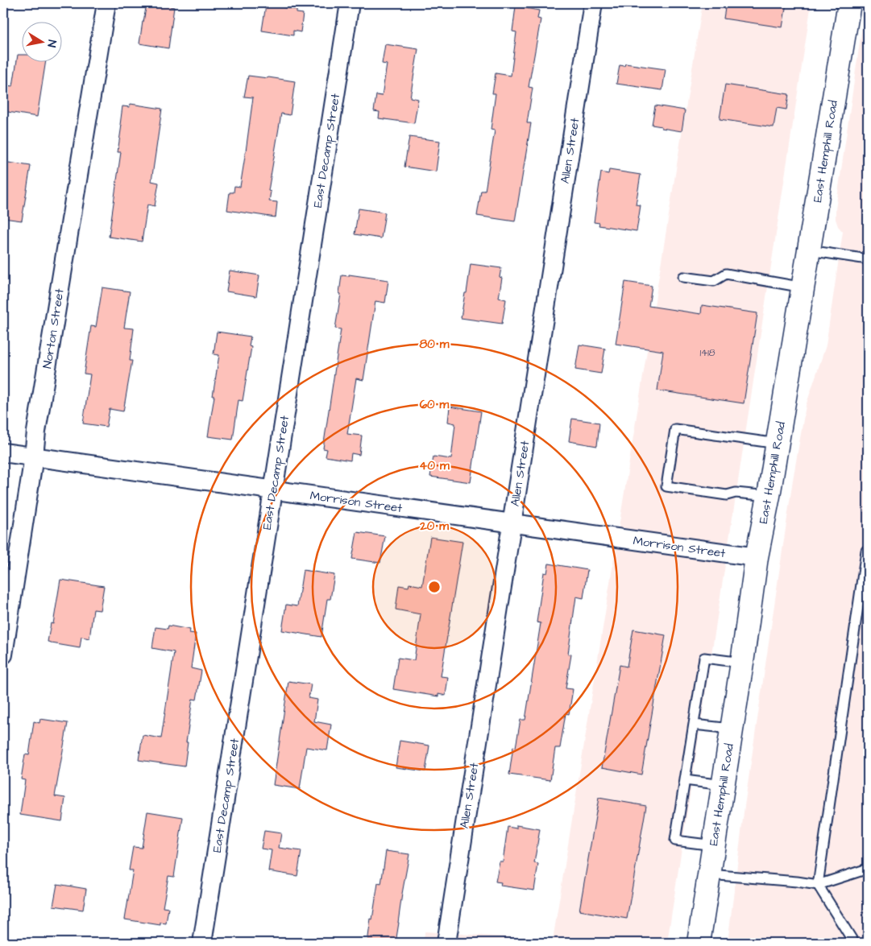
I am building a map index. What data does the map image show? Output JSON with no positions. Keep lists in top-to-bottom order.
{
  "streets": {
    "street": [
      "East Decamp Street",
      "Allen Street",
      "East Hemphill Road",
      "Norton Street",
      "Morrison Street"
    ]
  },
  "crossings": [
    ["East Decamp Street", "Morrison Street"],
    ["Allen Street", "Morrison Street"],
    ["East Hemphill Road", "Morrison Street"],
    ["Norton Street", "Morrison Street"]
  ],
  "house_numbers": ["1418"],
  "north": "right",
  "rings": [
    "80 m",
    "60 m",
    "40 m",
    "20 m"
  ]
}
